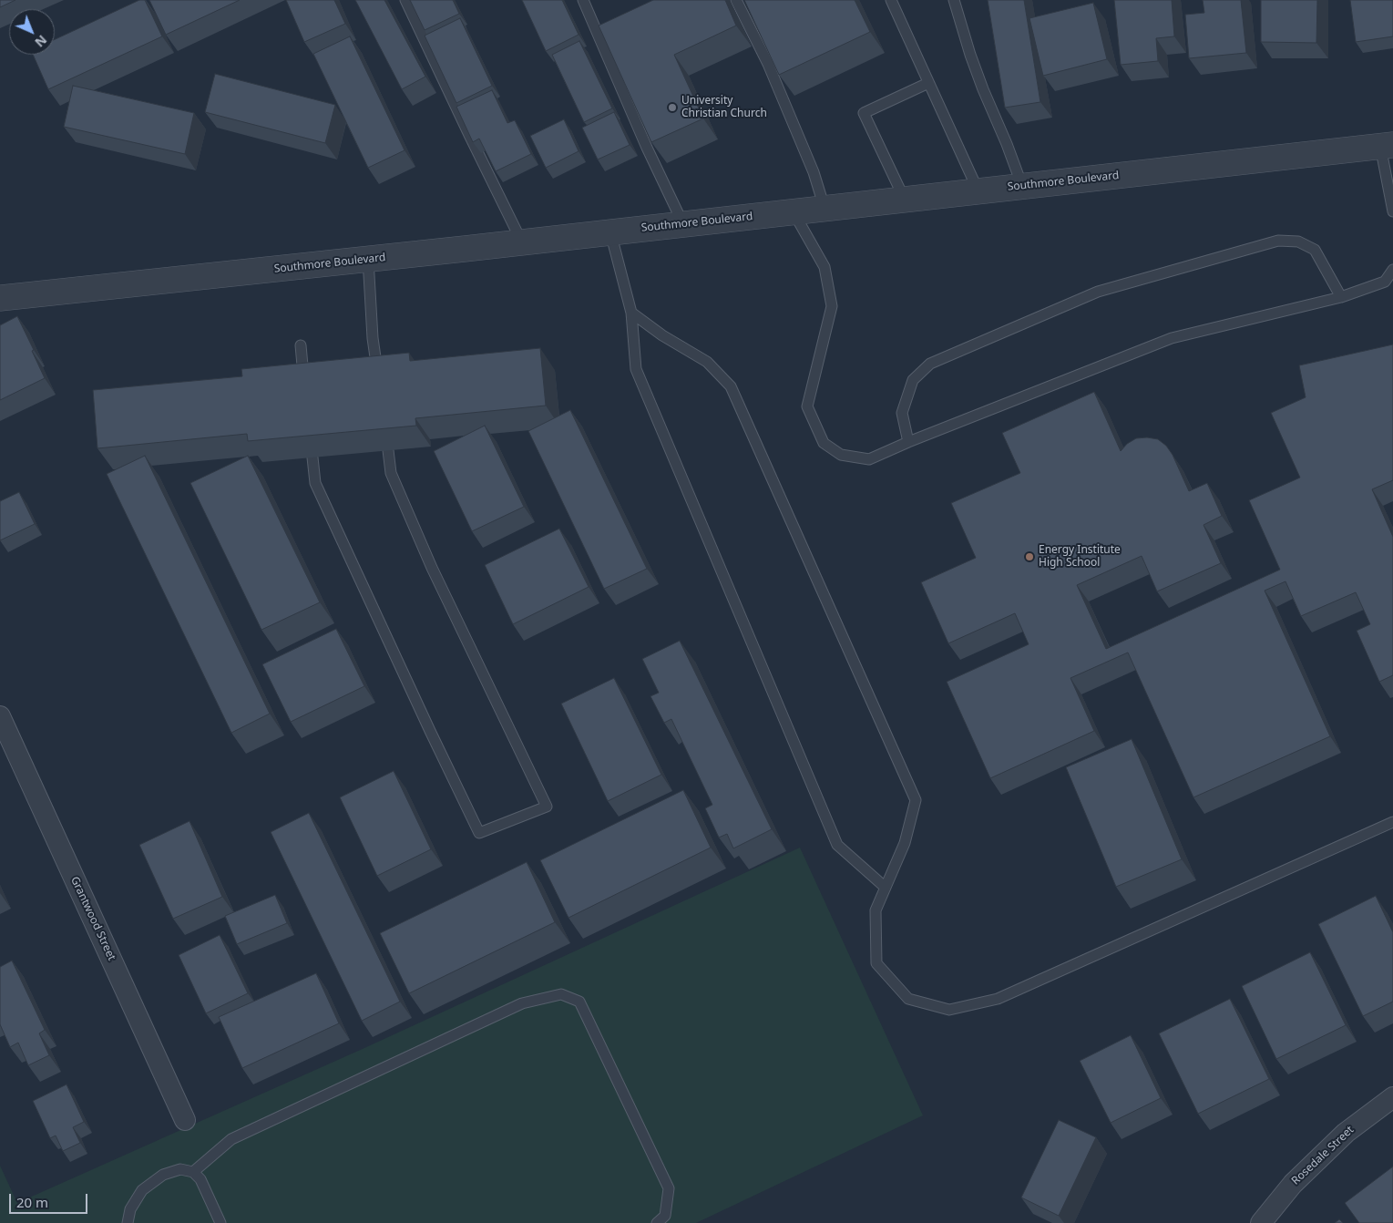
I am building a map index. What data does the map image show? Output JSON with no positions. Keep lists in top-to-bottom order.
{
  "streets": {
    "street": ["Southmore Boulevard", "Grantwood Street", "Rosedale Street"]
  },
  "places": ["University Christian Church", "Energy Institute High School"],
  "scale_bar": "20 m",
  "north": "bottom right"
}
